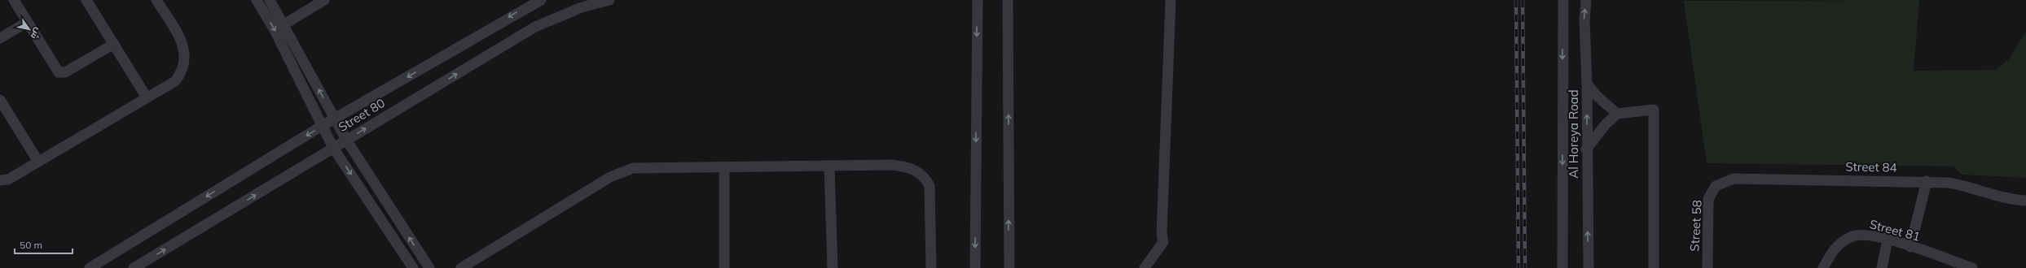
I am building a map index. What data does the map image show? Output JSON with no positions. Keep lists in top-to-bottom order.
{
  "streets": {
    "street": [
      "Street 80",
      "Al Horeya Road",
      "Street 84",
      "Street 58",
      "Street 81"
    ]
  },
  "crossings": [
    ["Street 84", "Street 58"]
  ],
  "scale_bar": "50 m",
  "north": "bottom right"
}
